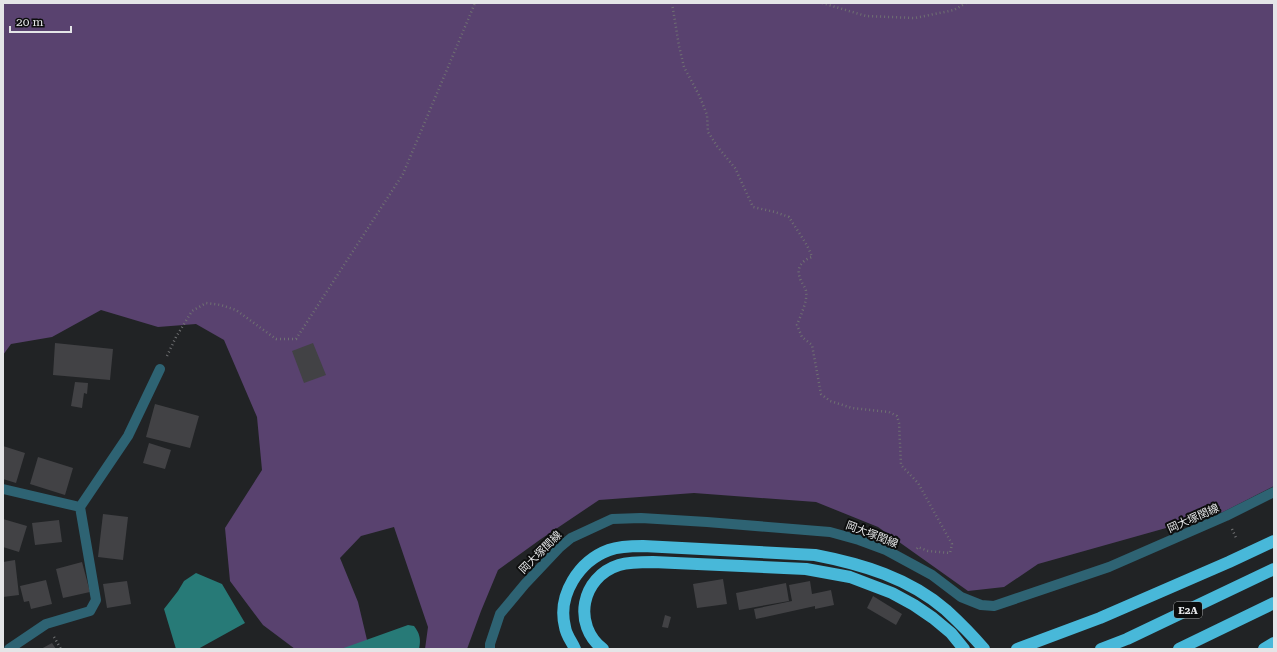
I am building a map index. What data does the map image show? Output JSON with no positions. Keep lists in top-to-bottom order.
{
  "streets": {
    "highway": ["E2A"],
    "street": ["岡大塚閏線"]
  },
  "scale_bar": "20 m"
}
